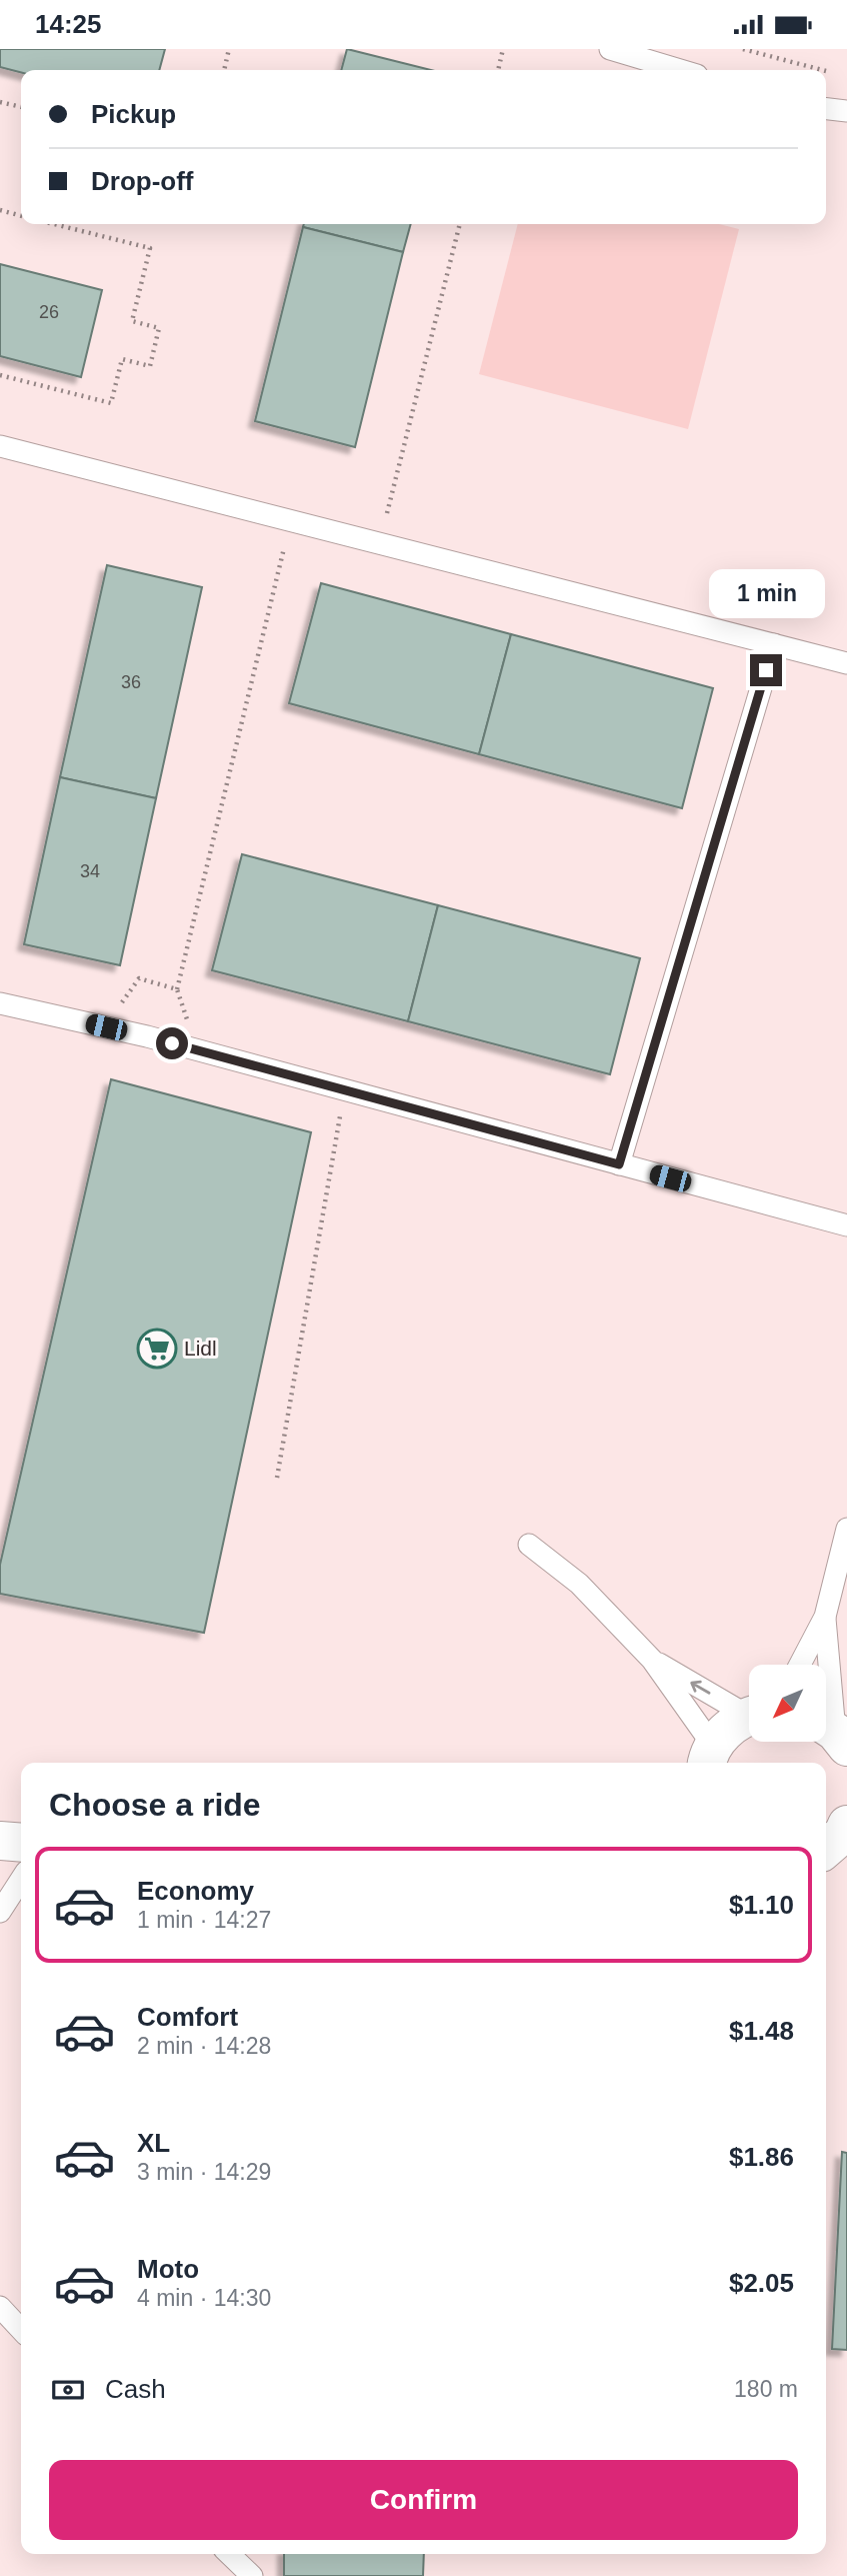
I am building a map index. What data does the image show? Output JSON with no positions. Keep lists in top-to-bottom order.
{
  "places": {
    "supermarket": ["Lidl"]
  },
  "house_numbers": ["26", "36", "34"],
  "north": "bottom left",
  "page": {
    "status": "14:25",
    "banner": ["Pickup", "Drop-off"],
    "bubble": "1 min",
    "heading": "Choose a ride",
    "list": [
      {
        "name": "Economy",
        "note": "1 min · 14:27",
        "value": "$1.10"
      },
      {
        "name": "Comfort",
        "note": "2 min · 14:28",
        "value": "$1.48"
      },
      {
        "name": "XL",
        "note": "3 min · 14:29",
        "value": "$1.86"
      },
      {
        "name": "Moto",
        "note": "4 min · 14:30",
        "value": "$2.05"
      }
    ],
    "pay": ["Cash", "180 m"],
    "buttons": "Confirm"
  }
}
